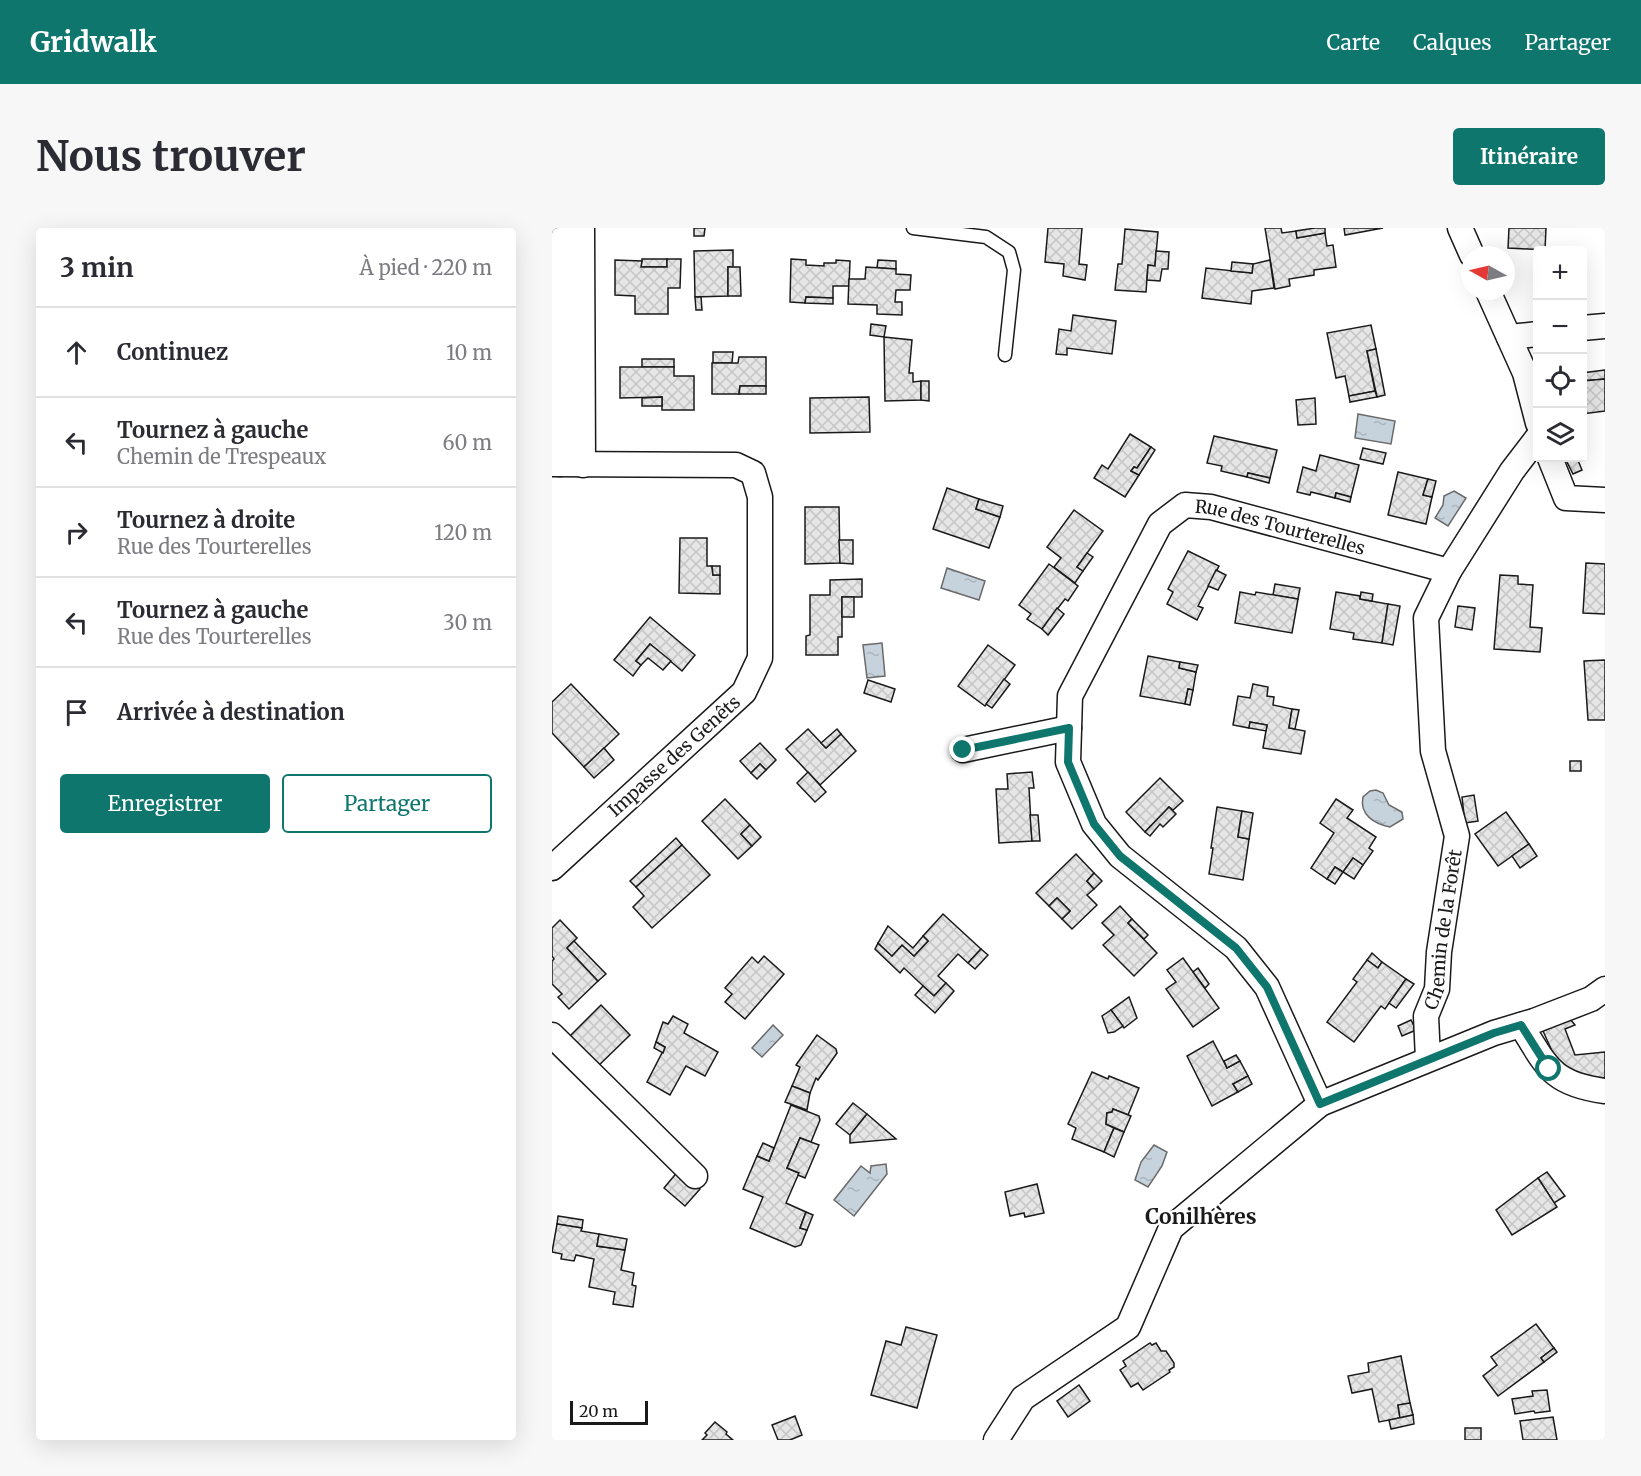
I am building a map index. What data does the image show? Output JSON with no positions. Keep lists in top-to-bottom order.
{
  "streets": {
    "street": ["Rue des Tourterelles", "Impasse des Genêts", "Chemin de la Forêt"]
  },
  "crossings": [
    ["Rue des Tourterelles", "Chemin de la Forêt"]
  ],
  "districts": ["Conilhères"],
  "scale_bar": "20 m",
  "north": "left",
  "page": {
    "header": "Gridwalk",
    "nav": ["Carte", "Calques", "Partager"],
    "buttons": [
      "Itinéraire",
      ["Enregistrer", "Partager"]
    ],
    "title": "Nous trouver",
    "heading": ["3 min", "À pied · 220 m"],
    "map_buttons": ["+", "−"],
    "list": [
      ["Continuez", "10 m"],
      ["Tournez à gauche", "Chemin de Trespeaux", "60 m"],
      ["Tournez à droite", "Rue des Tourterelles", "120 m"],
      ["Tournez à gauche", "Rue des Tourterelles", "30 m"],
      "Arrivée à destination"
    ],
    "scale": "20 m"
  }
}
